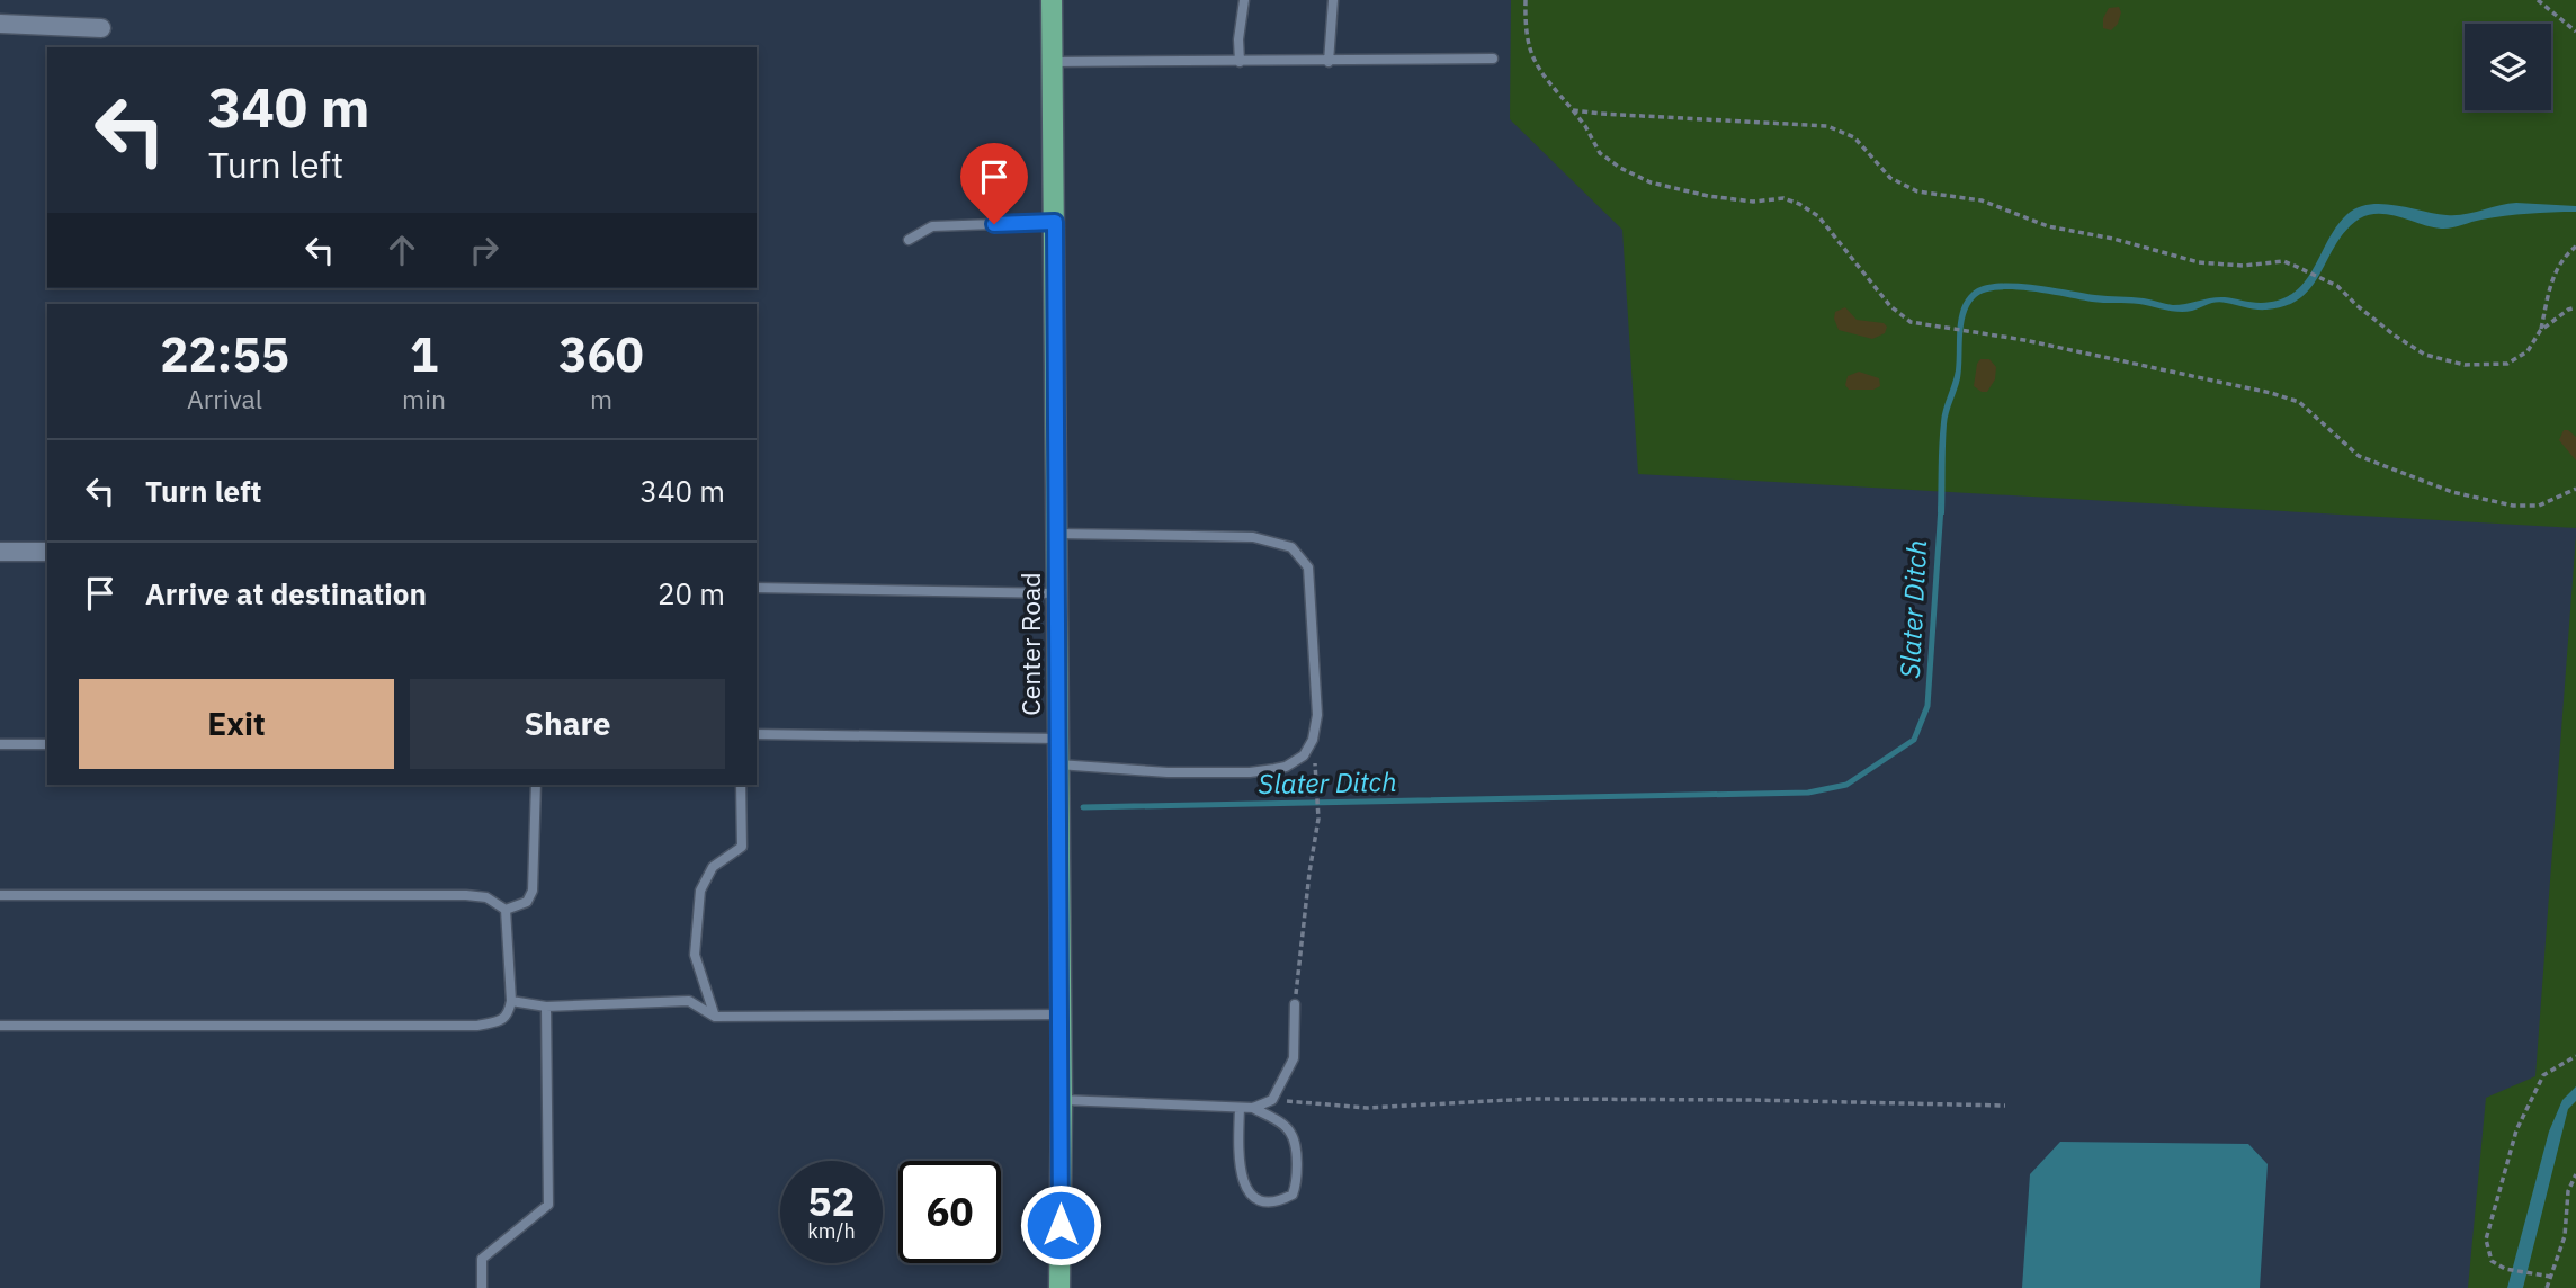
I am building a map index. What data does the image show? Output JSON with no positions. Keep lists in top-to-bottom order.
{
  "streets": {
    "main road": ["Center Road"]
  },
  "water": ["Slater Ditch"],
  "page": {
    "turn": ["340 m", "Turn left"],
    "eta": [
      "22:55",
      "Arrival",
      "1",
      "min",
      "360",
      "m"
    ],
    "list": [
      {
        "name": "Turn left",
        "value": "340 m"
      },
      {
        "name": "Arrive at destination",
        "value": "20 m"
      }
    ],
    "buttons": ["Exit", "Share"],
    "speed": "52 km/h",
    "limit": "60"
  }
}
